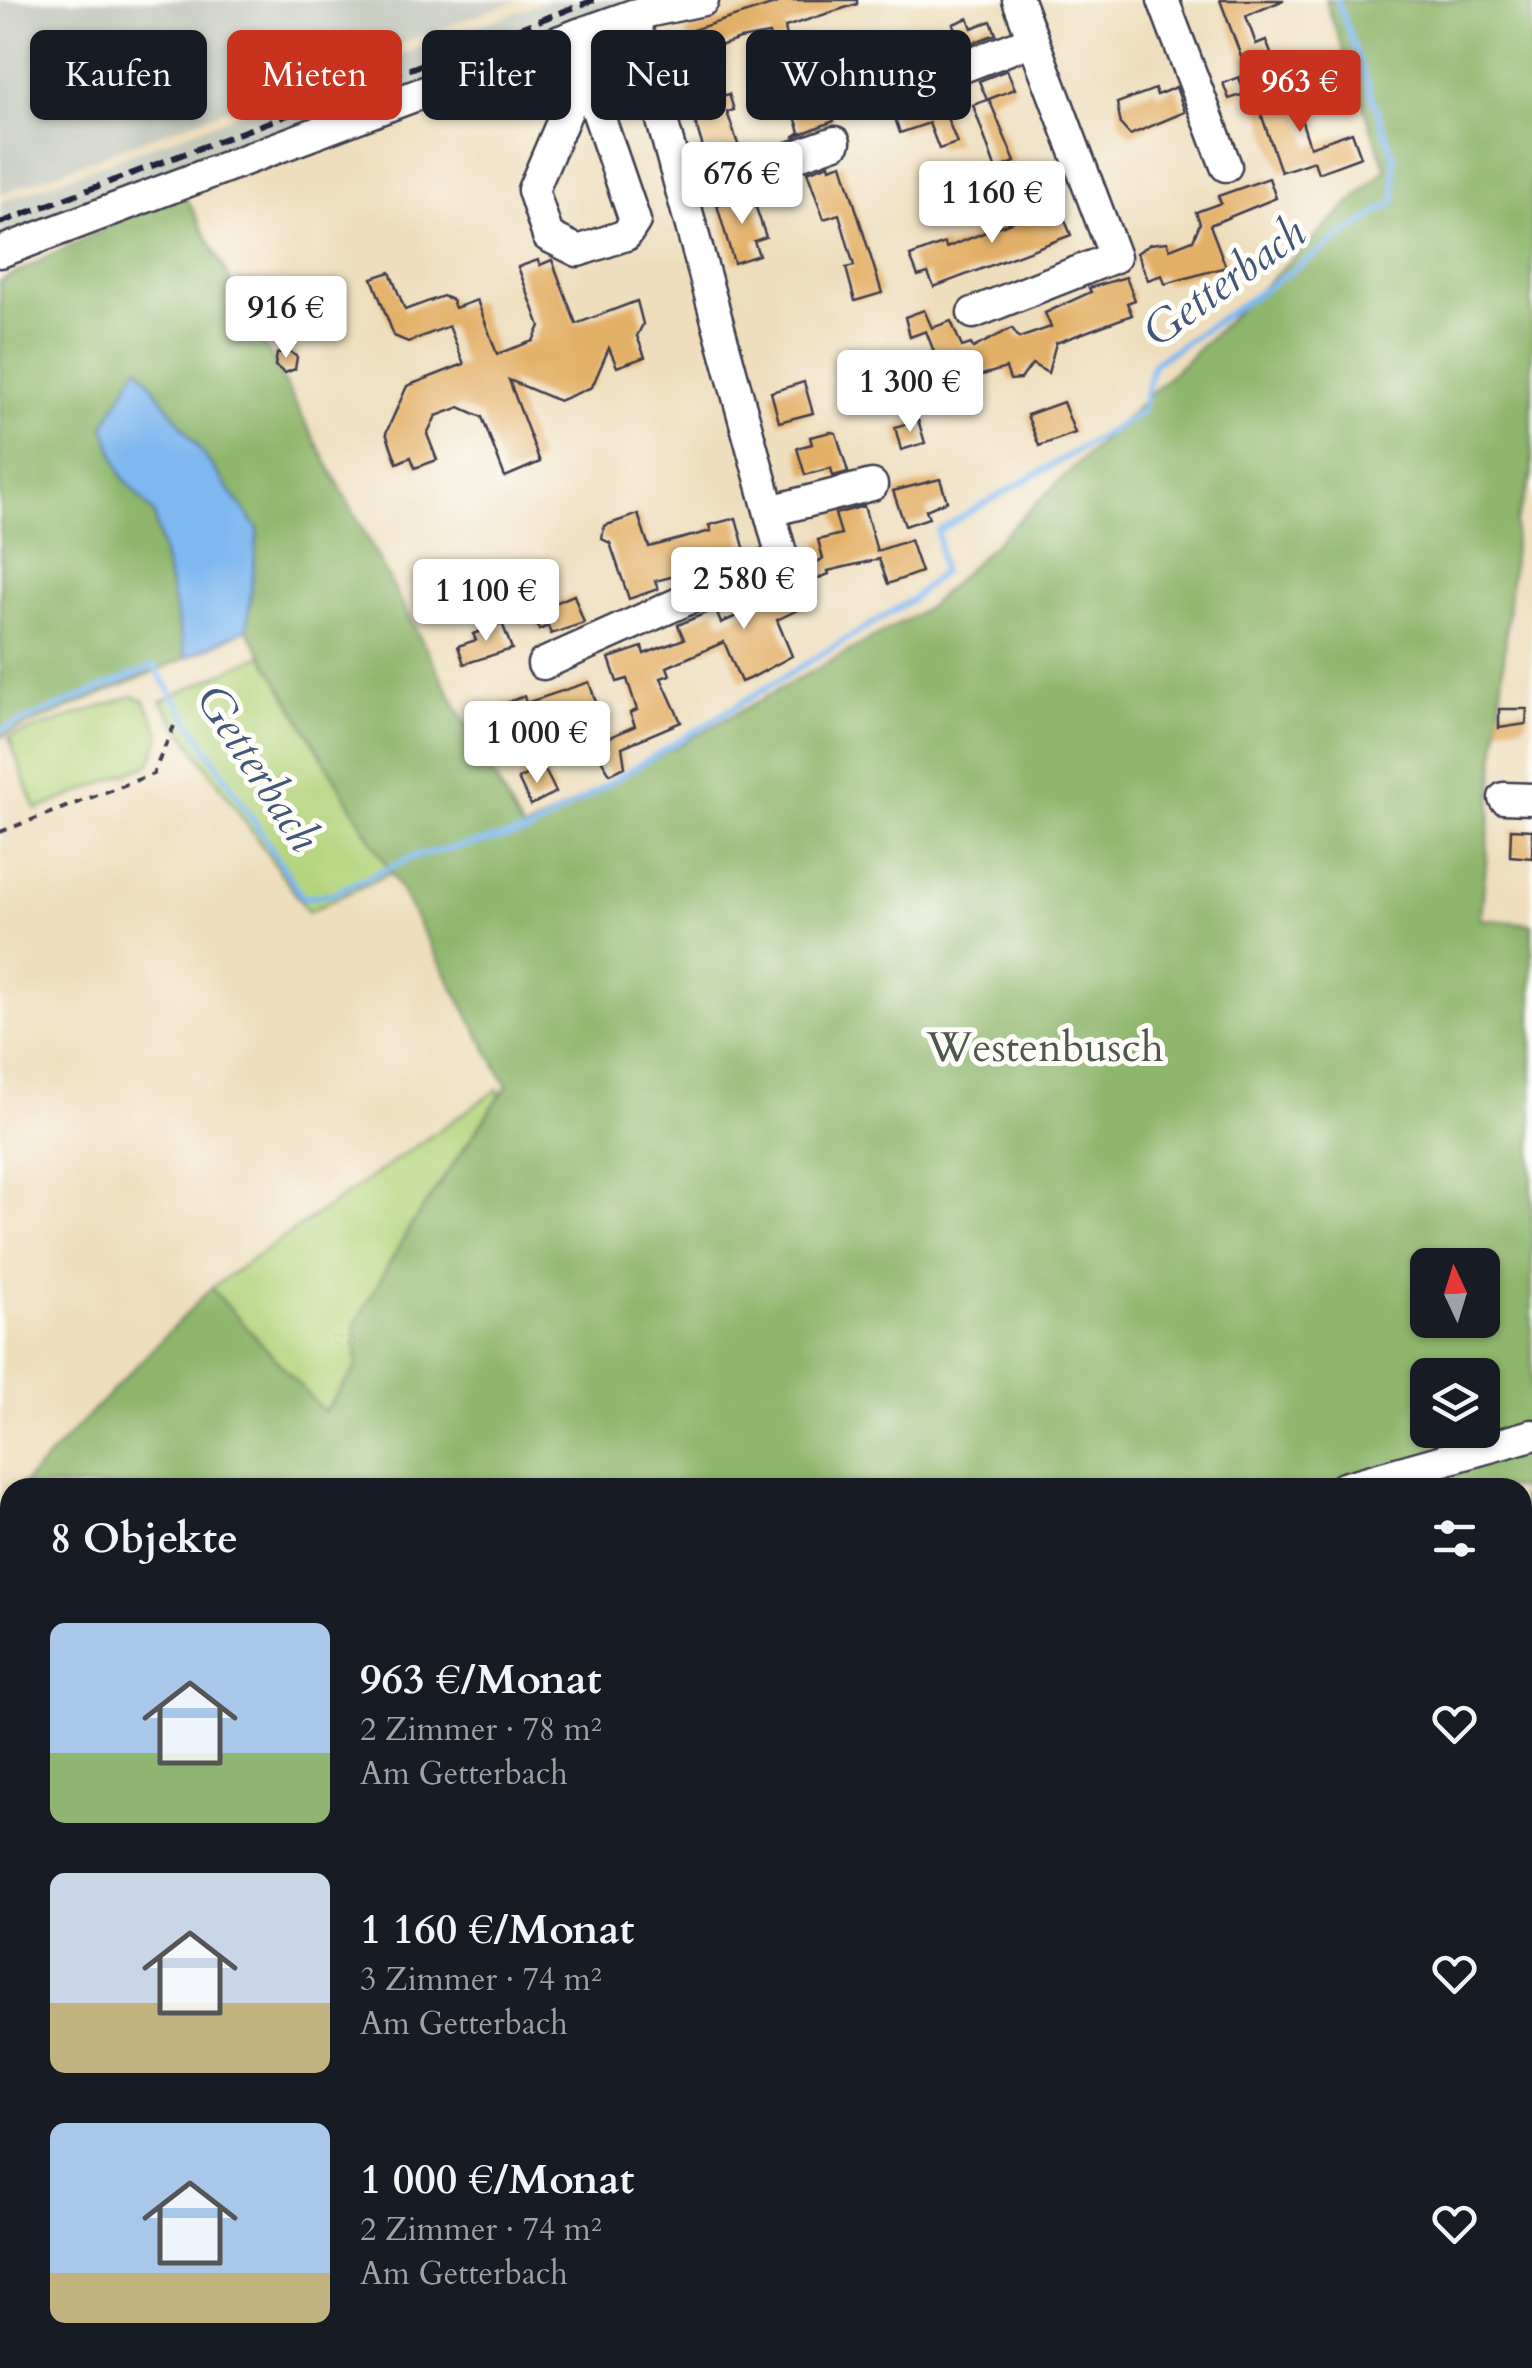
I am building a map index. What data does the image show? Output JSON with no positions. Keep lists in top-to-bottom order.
{
  "water": ["Getterbach"],
  "parks": ["Westenbusch"],
  "north": "top",
  "page": {
    "chip": [
      "Kaufen",
      "Mieten",
      "Filter",
      "Neu",
      "Wohnung"
    ],
    "price": [
      "963 €",
      "676 €",
      "1 160 €",
      "916 €",
      "1 300 €",
      "2 580 €",
      "1 100 €",
      "1 000 €"
    ],
    "heading": "8 Objekte",
    "list": [
      {
        "name": "963 €/Monat",
        "note": "2 Zimmer · 78 m² · Am Getterbach"
      },
      {
        "name": "1 160 €/Monat",
        "note": "3 Zimmer · 74 m² · Am Getterbach"
      },
      {
        "name": "1 000 €/Monat",
        "note": "2 Zimmer · 74 m² · Am Getterbach"
      }
    ]
  }
}
